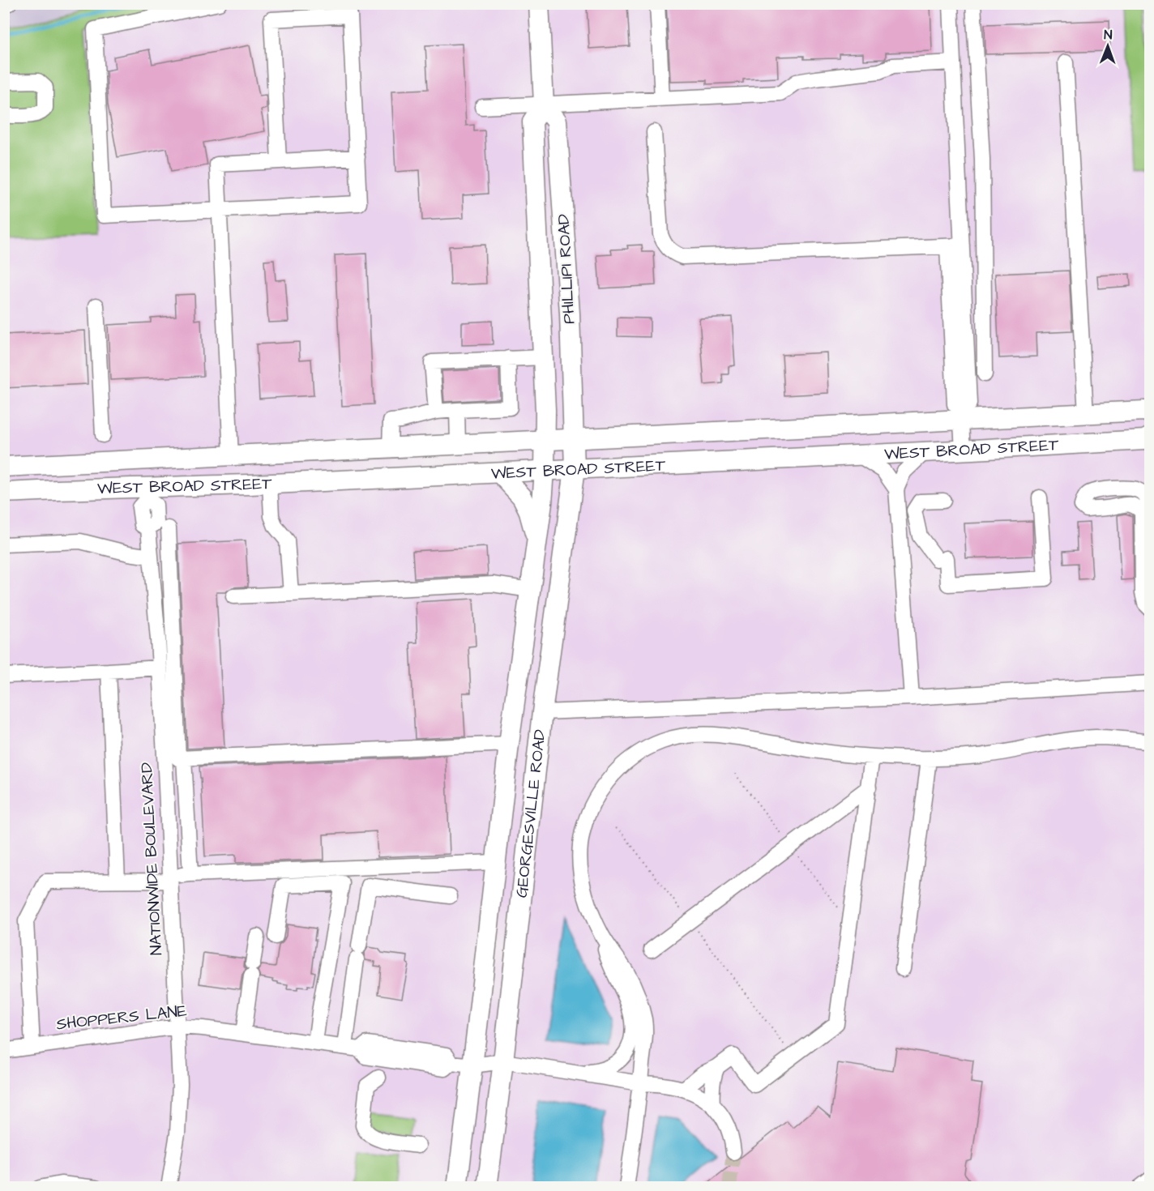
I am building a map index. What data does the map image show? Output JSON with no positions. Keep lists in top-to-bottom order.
{
  "streets": {
    "main road": ["PHILLIPI ROAD", "WEST BROAD STREET", "GEORGESVILLE ROAD"],
    "lane": ["NATIONWIDE BOULEVARD", "SHOPPERS LANE"]
  },
  "crossings": [
    ["PHILLIPI ROAD", "WEST BROAD STREET"],
    ["PHILLIPI ROAD", "GEORGESVILLE ROAD"],
    ["WEST BROAD STREET", "GEORGESVILLE ROAD"],
    ["WEST BROAD STREET", "NATIONWIDE BOULEVARD"],
    ["GEORGESVILLE ROAD", "SHOPPERS LANE"],
    ["NATIONWIDE BOULEVARD", "SHOPPERS LANE"]
  ],
  "north": "top"
}
